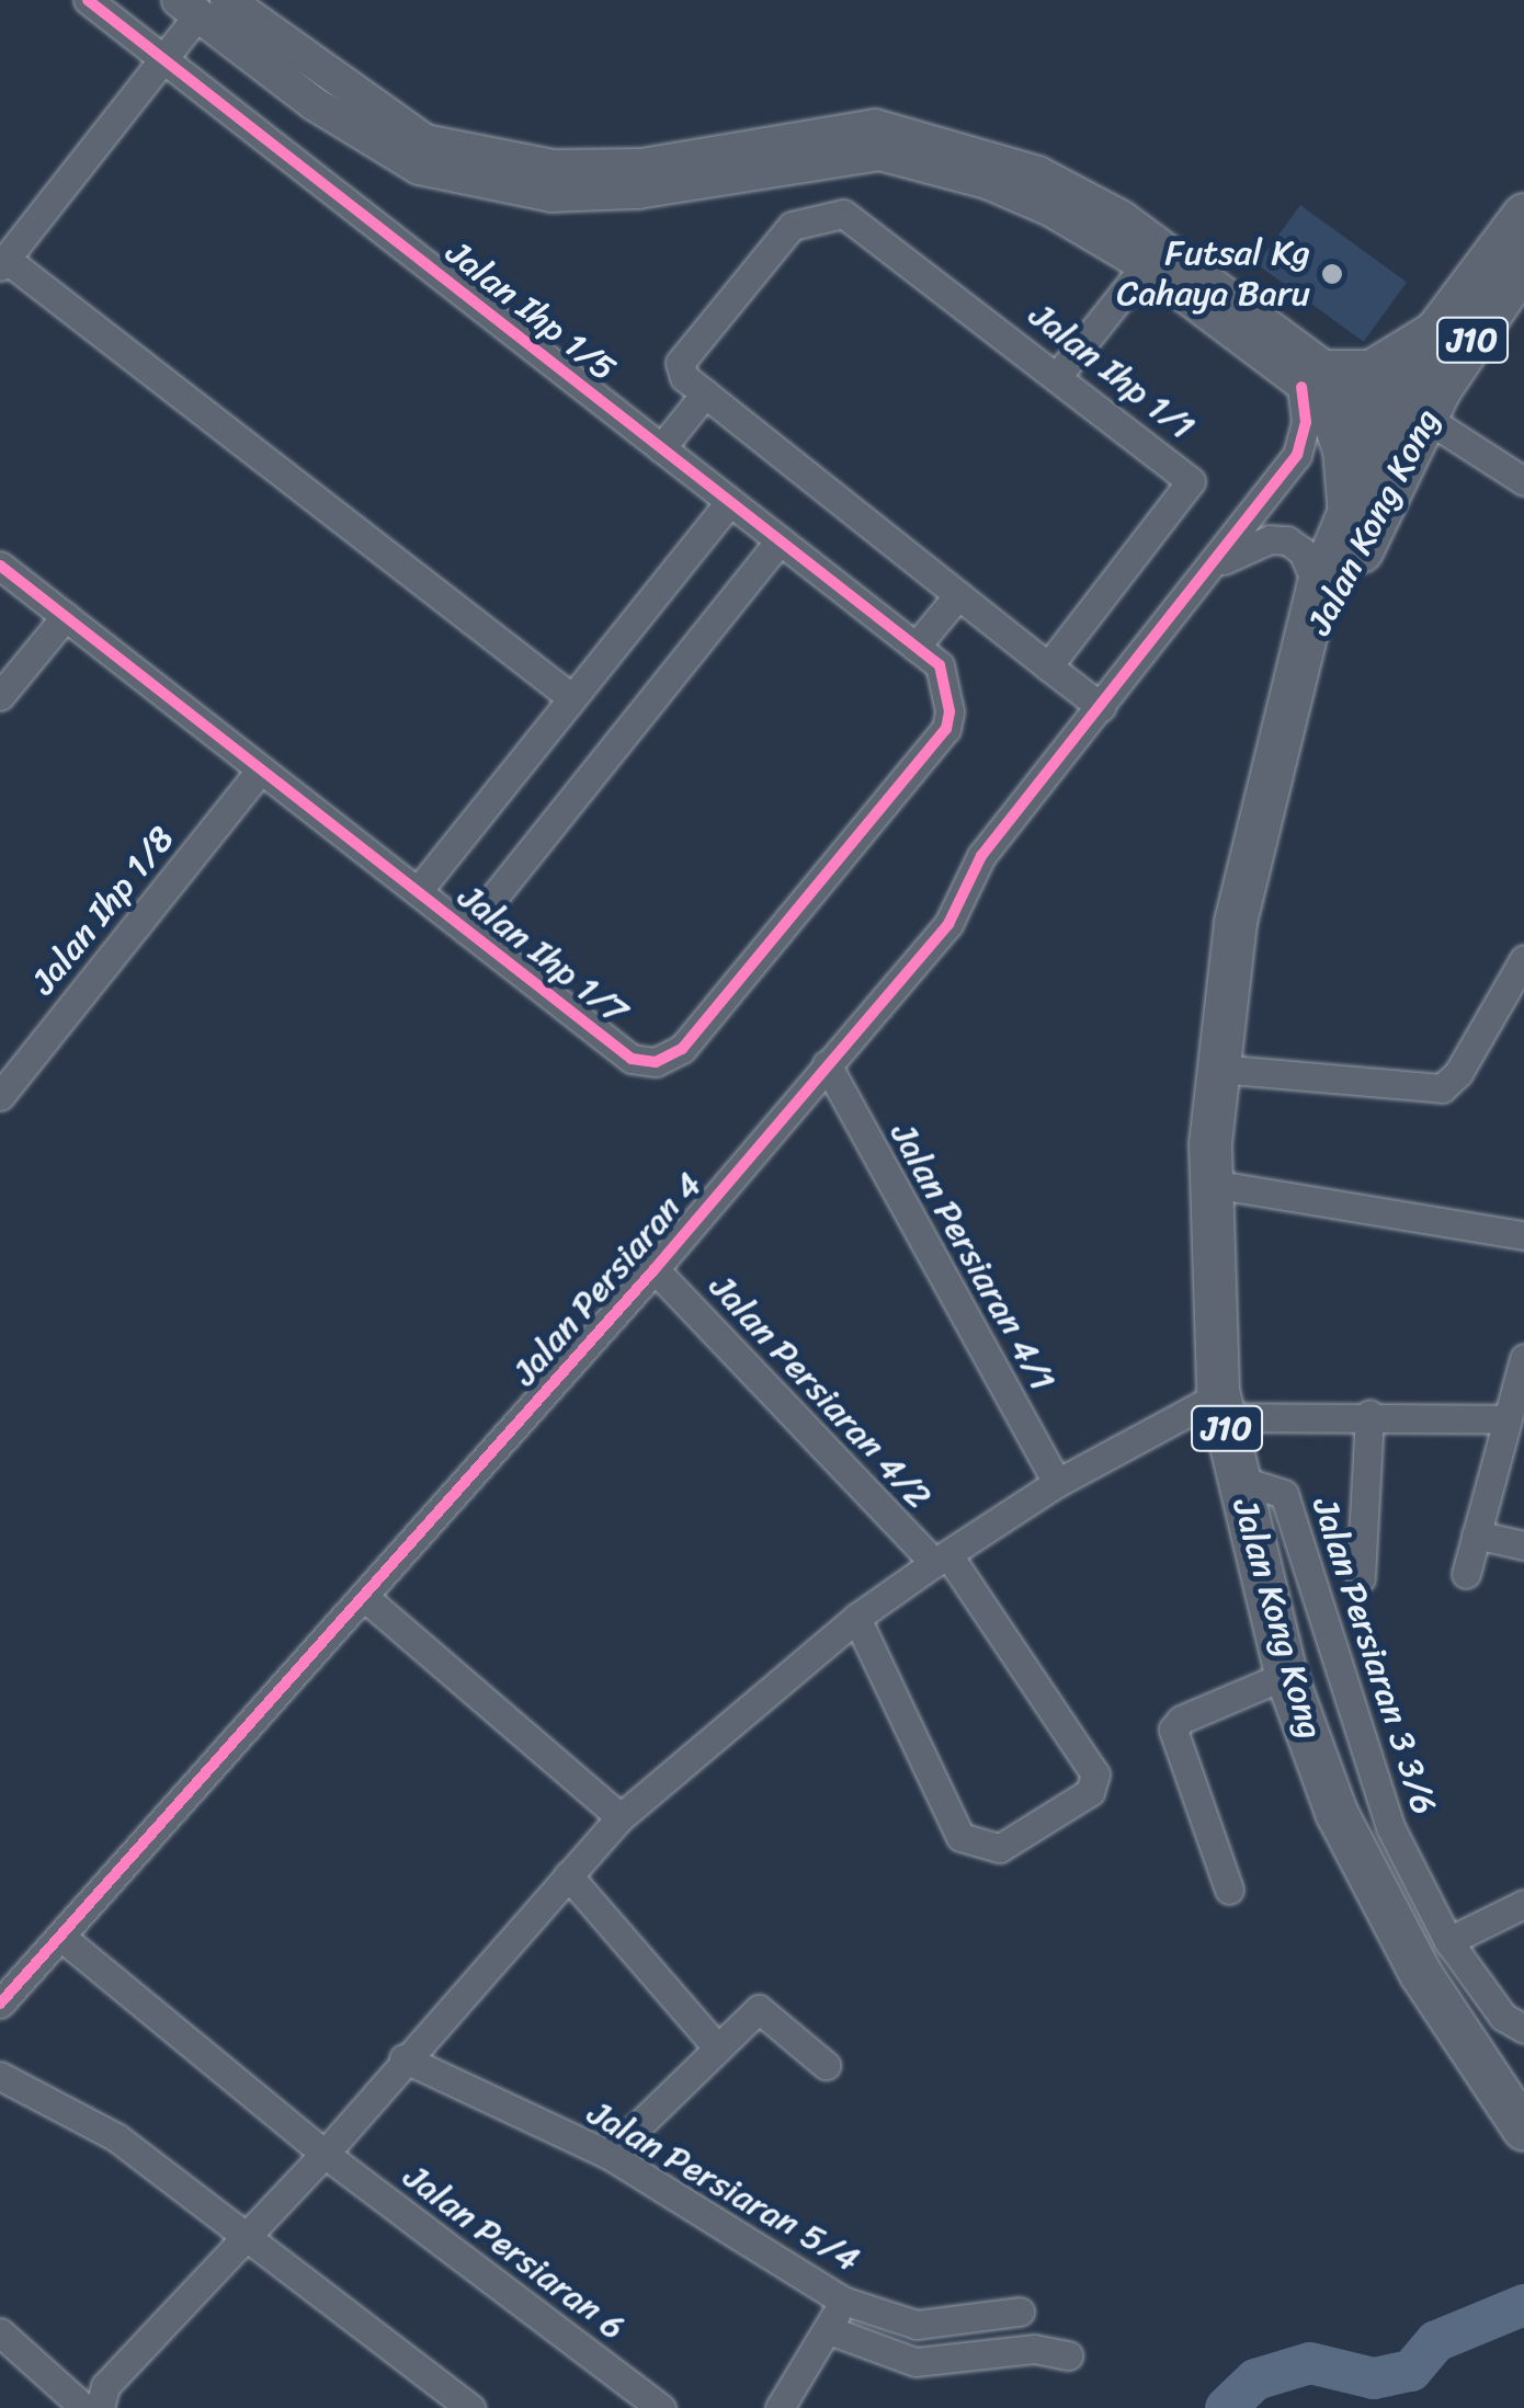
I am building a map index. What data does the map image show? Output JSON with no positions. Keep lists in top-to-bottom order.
{
  "streets": {
    "main road": ["J10", "Jalan Kong Kong"],
    "street": [
      "Jalan Ihp 1/5",
      "Jalan Ihp 1/1",
      "Jalan Ihp 1/8",
      "Jalan Ihp 1/7",
      "Jalan Persiaran 4/1",
      "Jalan Persiaran 4",
      "Jalan Persiaran 4/2",
      "Jalan Persiaran 3 3/6",
      "Jalan Persiaran 5/4",
      "Jalan Persiaran 6"
    ]
  },
  "crossings": [
    ["Jalan Ihp 1/5", "Jalan Ihp 1/7"],
    ["Jalan Kong Kong", "Jalan Persiaran 3 3/6"],
    ["Jalan Ihp 1/8", "Jalan Ihp 1/7"],
    ["Jalan Persiaran 4/1", "Jalan Persiaran 4"],
    ["Jalan Persiaran 4", "Jalan Persiaran 4/2"],
    ["Jalan Persiaran 4", "Jalan Persiaran 6"]
  ],
  "places": ["Futsal Kg Cahaya Baru"]
}
